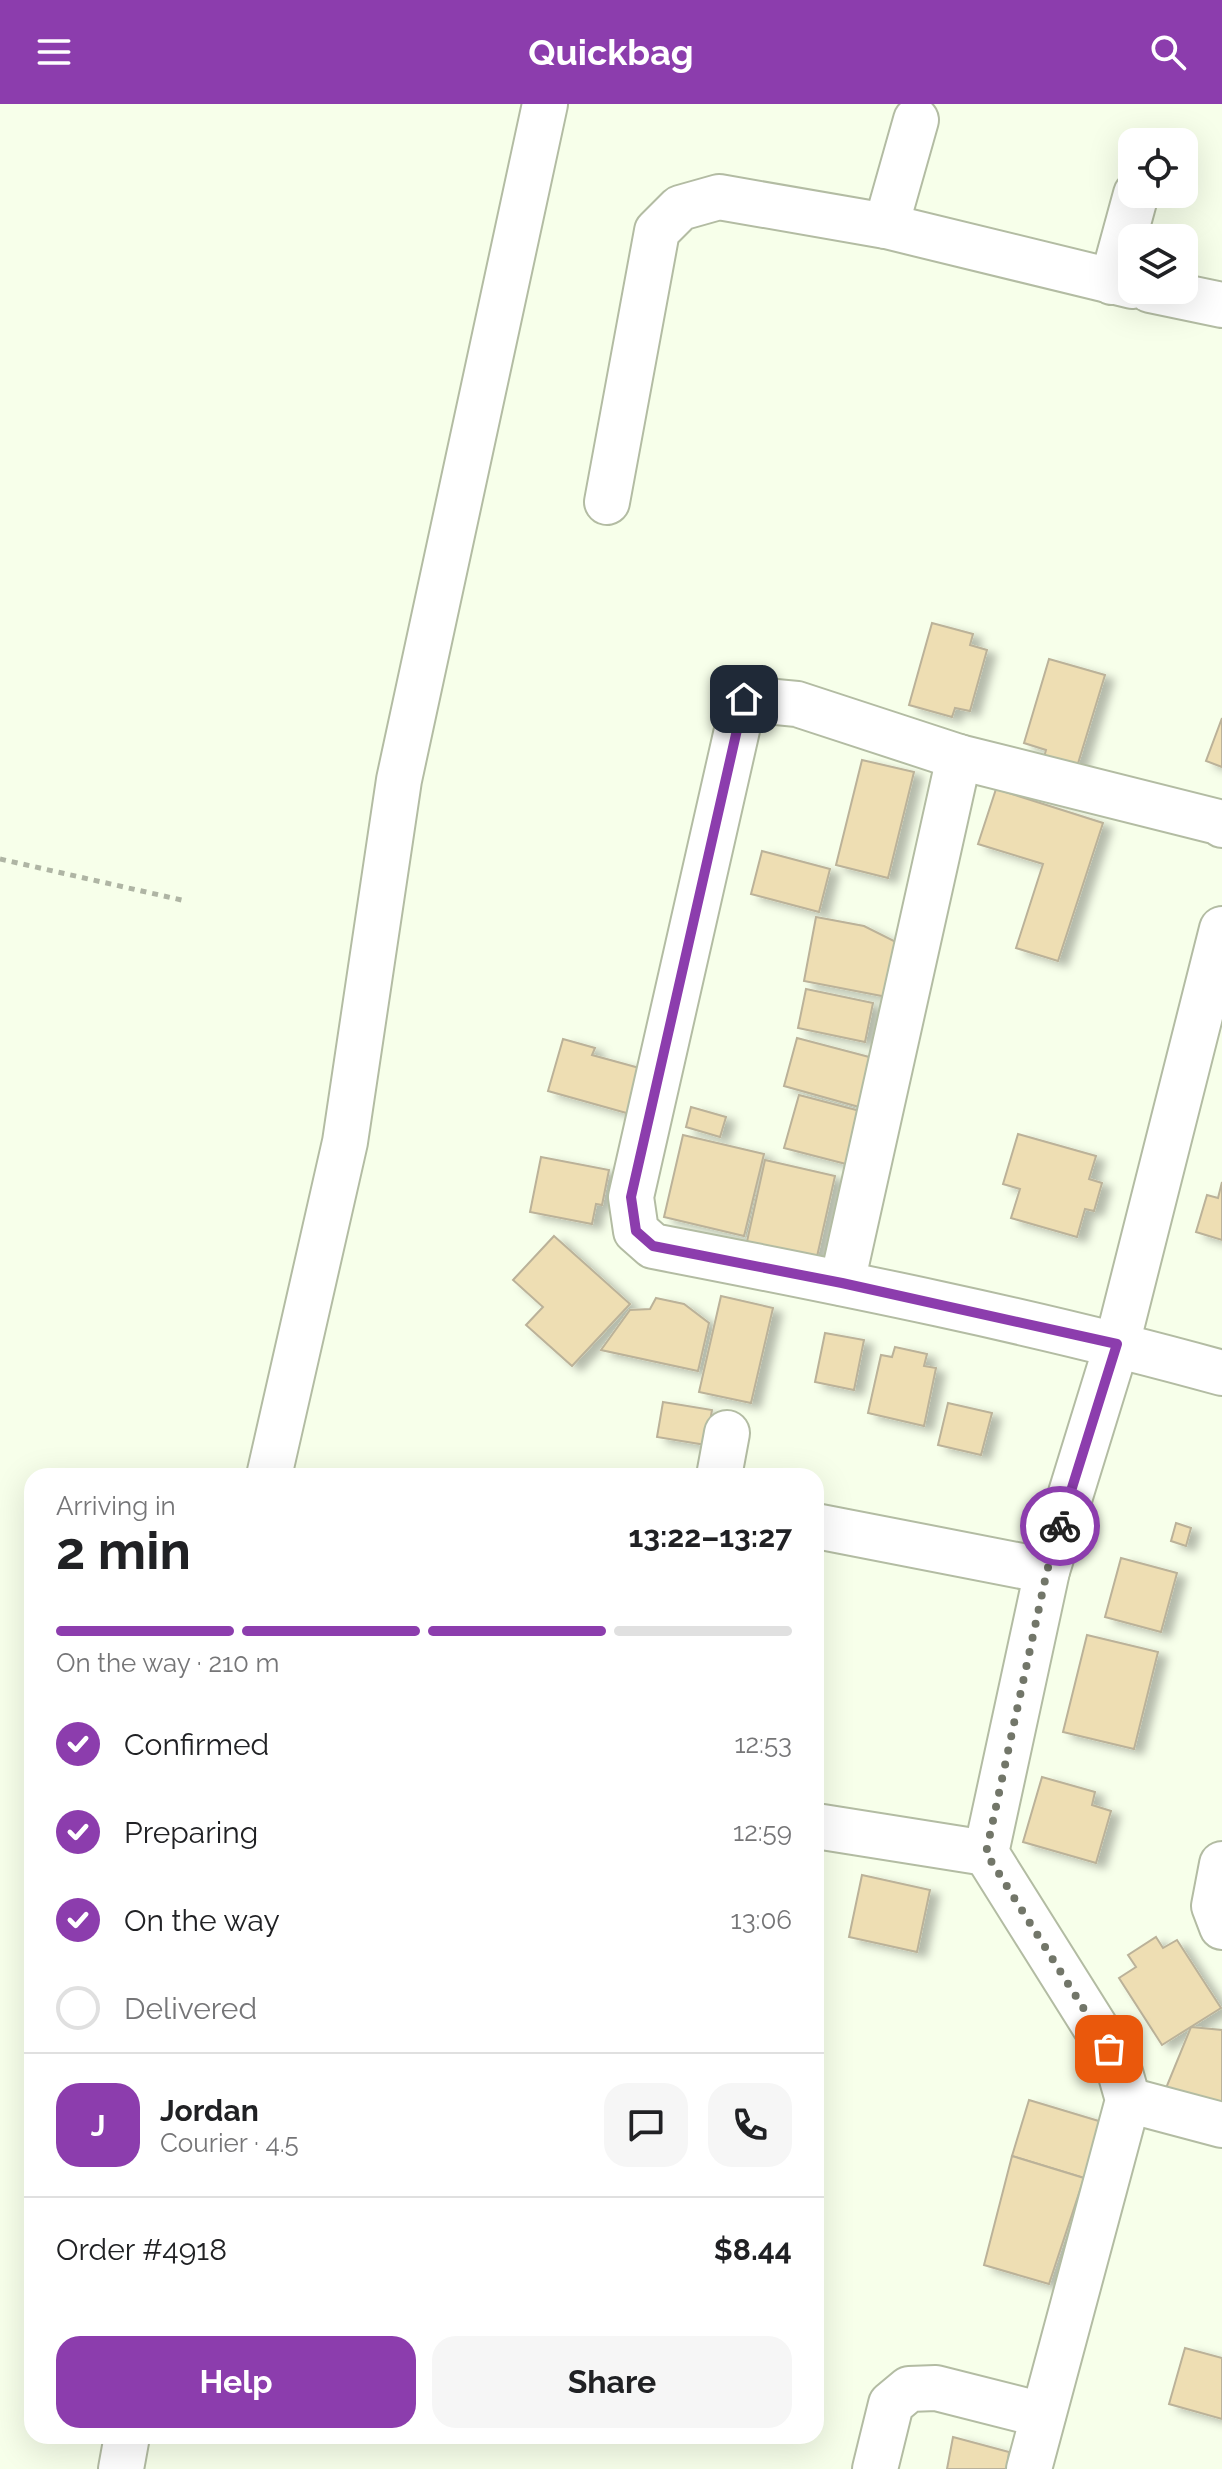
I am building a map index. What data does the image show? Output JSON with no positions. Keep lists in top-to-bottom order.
{
  "page": {
    "header": "Quickbag",
    "heading": ["2 min", "Arriving in", "13:22–13:27"],
    "panel": [
      "Jordan",
      "Courier · 4.5",
      "Order #4918",
      "$8.44"
    ],
    "bar": "On the way · 210 m",
    "list": [
      ["Confirmed", "12:53"],
      ["Preparing", "12:59"],
      ["On the way", "13:06"],
      "Delivered"
    ],
    "round": "J",
    "buttons": ["Help", "Share"]
  }
}
